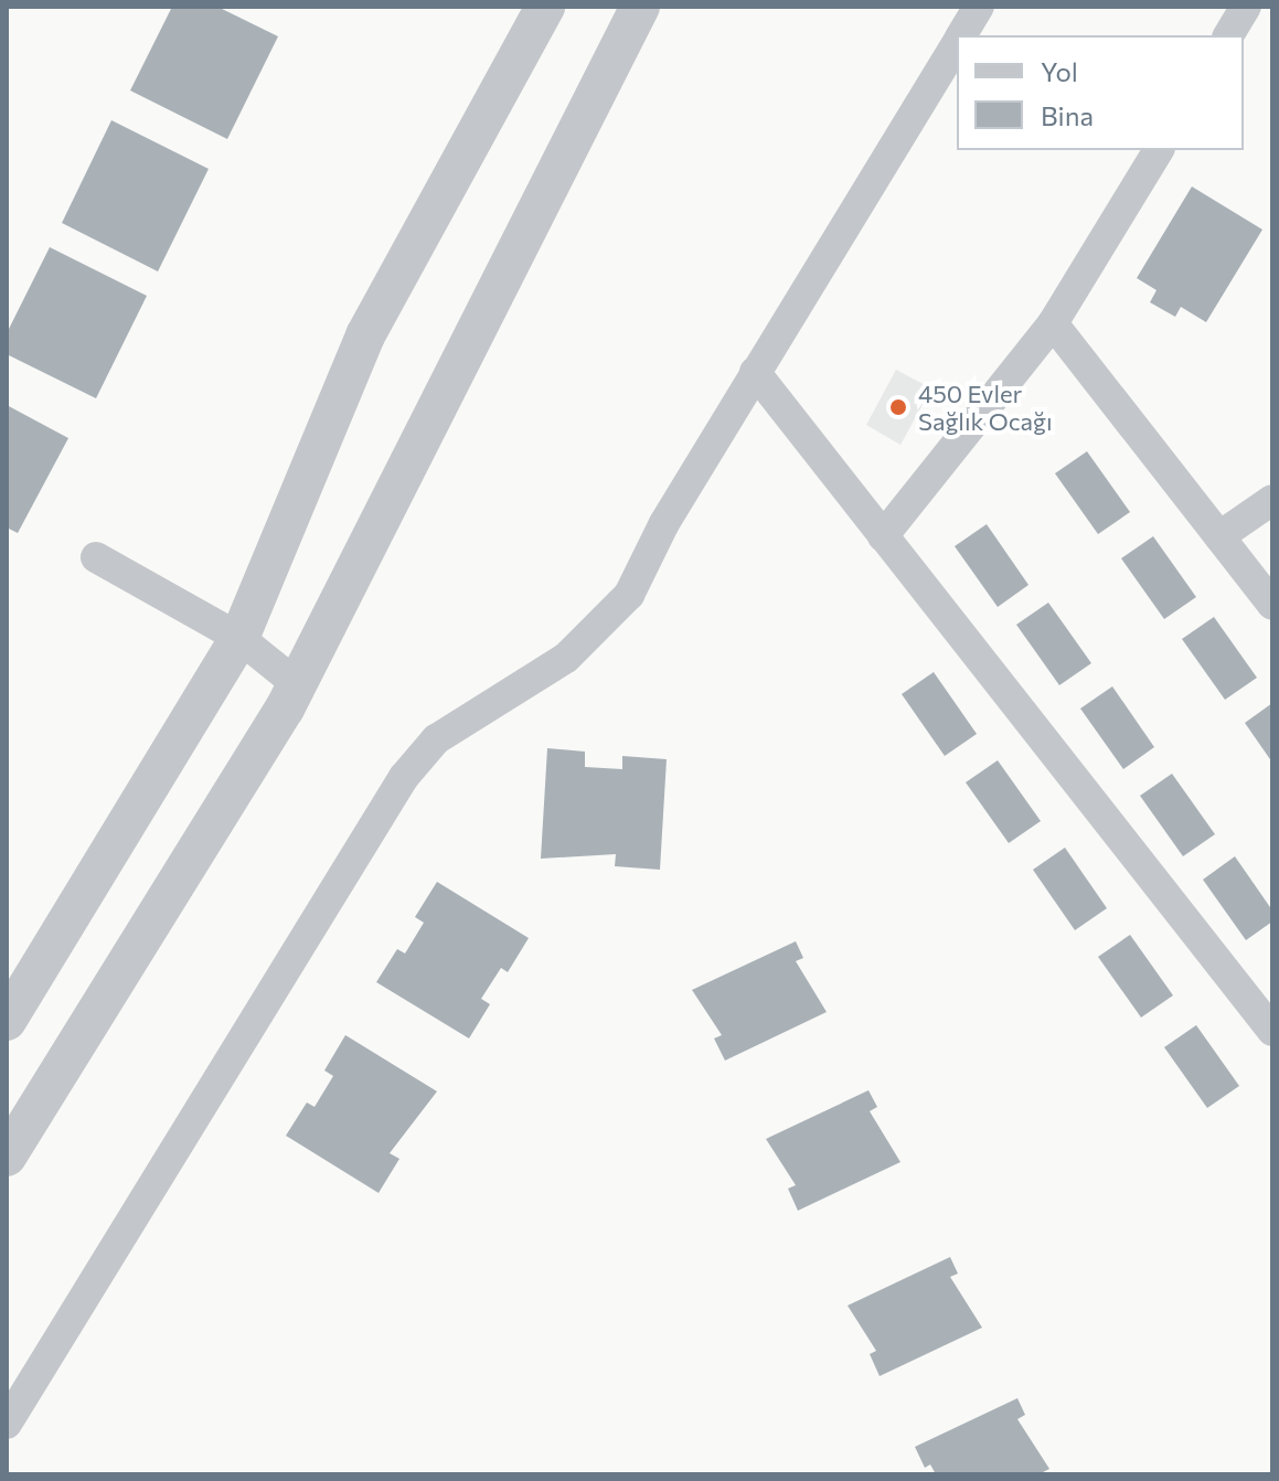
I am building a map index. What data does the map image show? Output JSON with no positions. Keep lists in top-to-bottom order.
{
  "places": ["450 Evler Sağlık Ocağı"],
  "legend": ["Yol", "Bina"]
}
